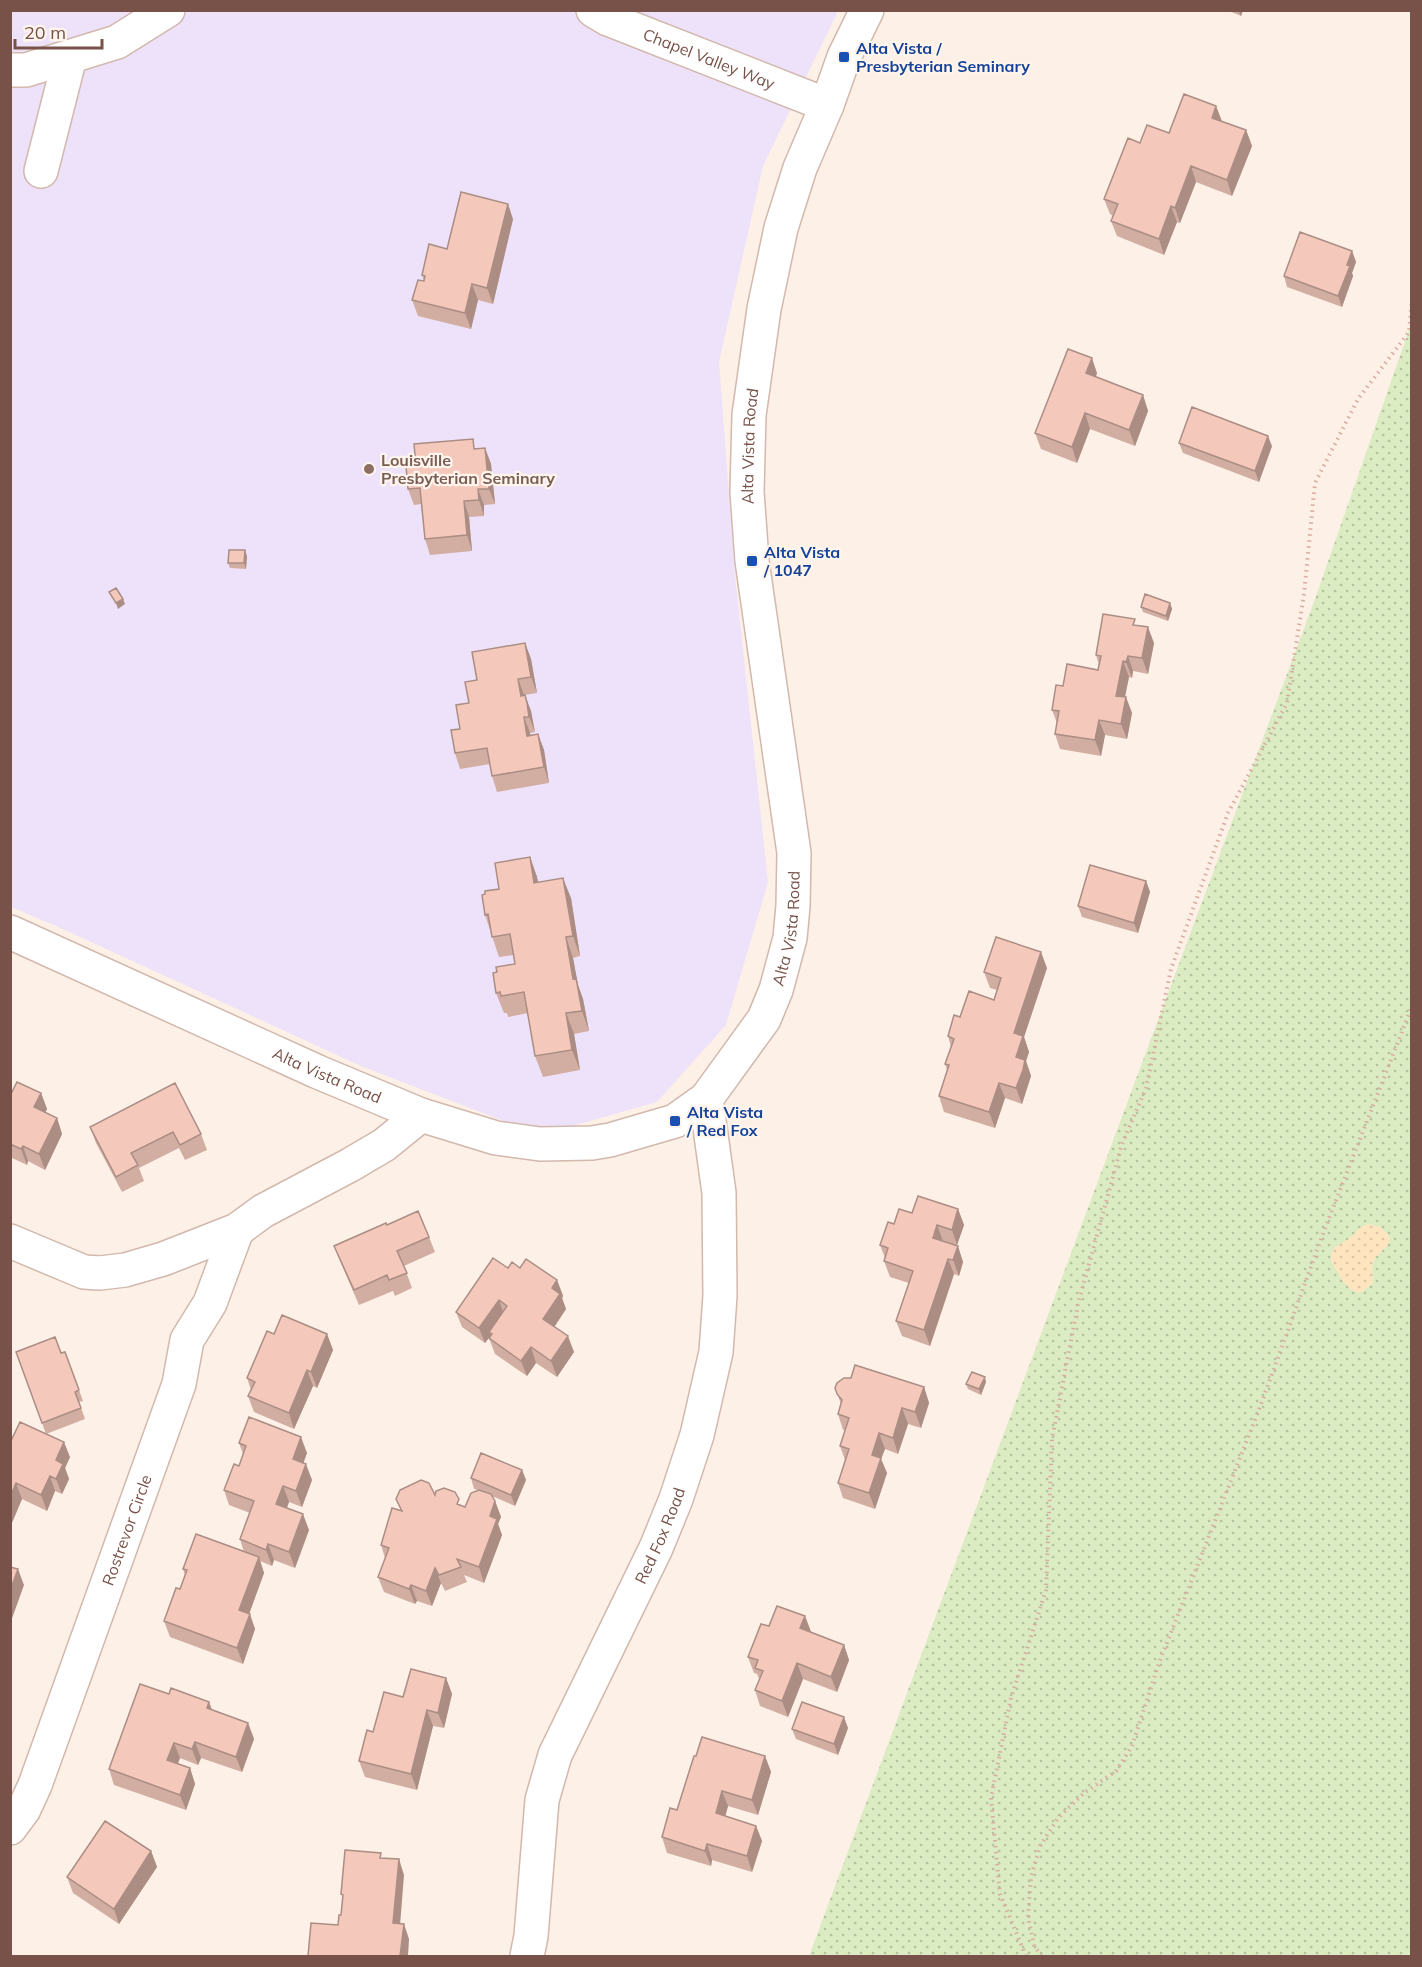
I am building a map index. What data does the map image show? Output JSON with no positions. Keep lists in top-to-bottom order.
{
  "streets": {
    "street": [
      "Chapel Valley Way",
      "Alta Vista Road",
      "Rostrevor Circle",
      "Red Fox Road"
    ]
  },
  "crossings": [
    ["Chapel Valley Way", "Alta Vista Road"],
    ["Alta Vista Road", "Red Fox Road"]
  ],
  "places": {
    "transit": ["Alta Vista / Presbyterian Seminary", "Alta Vista / 1047", "Alta Vista / Red Fox"],
    "other": ["Louisville Presbyterian Seminary"]
  },
  "scale_bar": "20 m"
}
